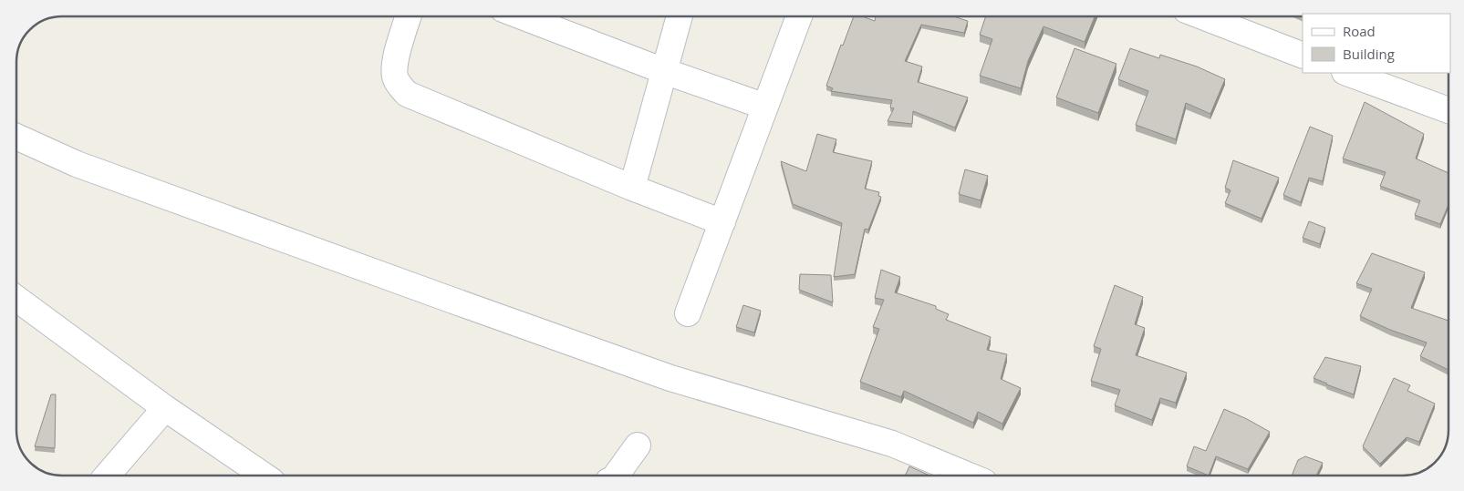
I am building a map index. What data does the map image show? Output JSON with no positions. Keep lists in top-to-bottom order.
{
  "legend": ["Road", "Building"]
}
